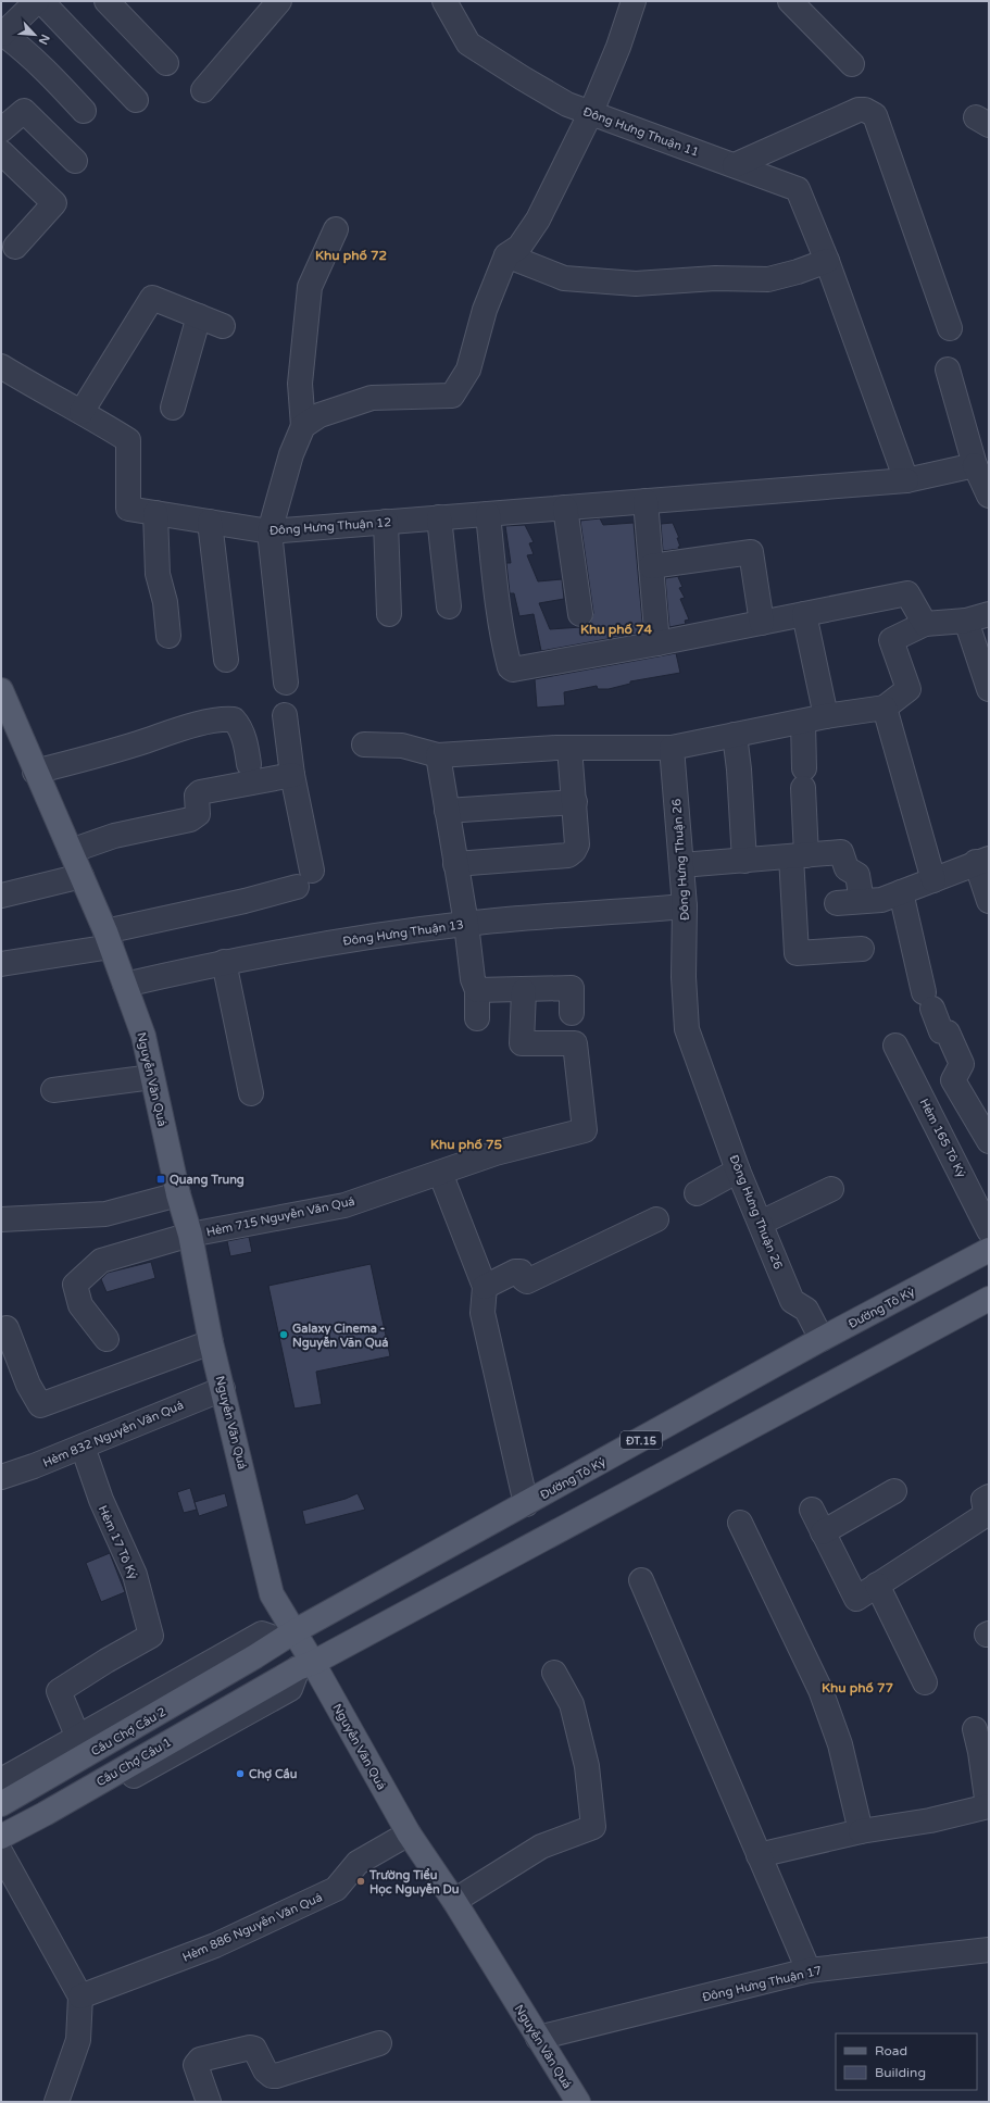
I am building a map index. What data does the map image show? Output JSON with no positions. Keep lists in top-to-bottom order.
{
  "streets": {
    "main road": [
      "Nguyễn Văn Quá",
      "Đường Tô Ký",
      "ĐT.15",
      "Cầu Chợ Cầu 2",
      "Cầu Chợ Cầu 1"
    ],
    "street": [
      "Đông Hưng Thuận 11",
      "Đông Hưng Thuận 12",
      "Đông Hưng Thuận 26",
      "Đông Hưng Thuận 13",
      "Hẻm 165 Tô Ký",
      "Hẻm 715 Nguyễn Văn Quá",
      "Hẻm 832 Nguyễn Văn Quá",
      "Hẻm 17 Tô Ký",
      "Hẻm 886 Nguyễn Văn Quá",
      "Đông Hưng Thuận 17"
    ]
  },
  "crossings": [
    ["Đông Hưng Thuận 11", "Đông Hưng Thuận 12"],
    ["Đông Hưng Thuận 26", "Đông Hưng Thuận 13"],
    ["Đông Hưng Thuận 26", "Đường Tô Ký"],
    ["Đông Hưng Thuận 13", "Nguyễn Văn Quá"],
    ["Nguyễn Văn Quá", "Hẻm 715 Nguyễn Văn Quá"],
    ["Nguyễn Văn Quá", "Đường Tô Ký"],
    ["Nguyễn Văn Quá", "Hẻm 832 Nguyễn Văn Quá"],
    ["Nguyễn Văn Quá", "Cầu Chợ Cầu 2"],
    ["Nguyễn Văn Quá", "Cầu Chợ Cầu 1"],
    ["Nguyễn Văn Quá", "Hẻm 886 Nguyễn Văn Quá"],
    ["Nguyễn Văn Quá", "Đông Hưng Thuận 17"],
    ["Đường Tô Ký", "Cầu Chợ Cầu 2"],
    ["Hẻm 832 Nguyễn Văn Quá", "Hẻm 17 Tô Ký"]
  ],
  "districts": [
    "Khu phố 72",
    "Khu phố 74",
    "Khu phố 75",
    "Khu phố 77"
  ],
  "places": {
    "transit": ["Quang Trung"],
    "other": ["Galaxy Cinema - Nguyễn Văn Quá", "Chợ Cầu", "Trường Tiểu Học Nguyễn Du"]
  },
  "legend": ["Road", "Building"],
  "north": "bottom right"
}
